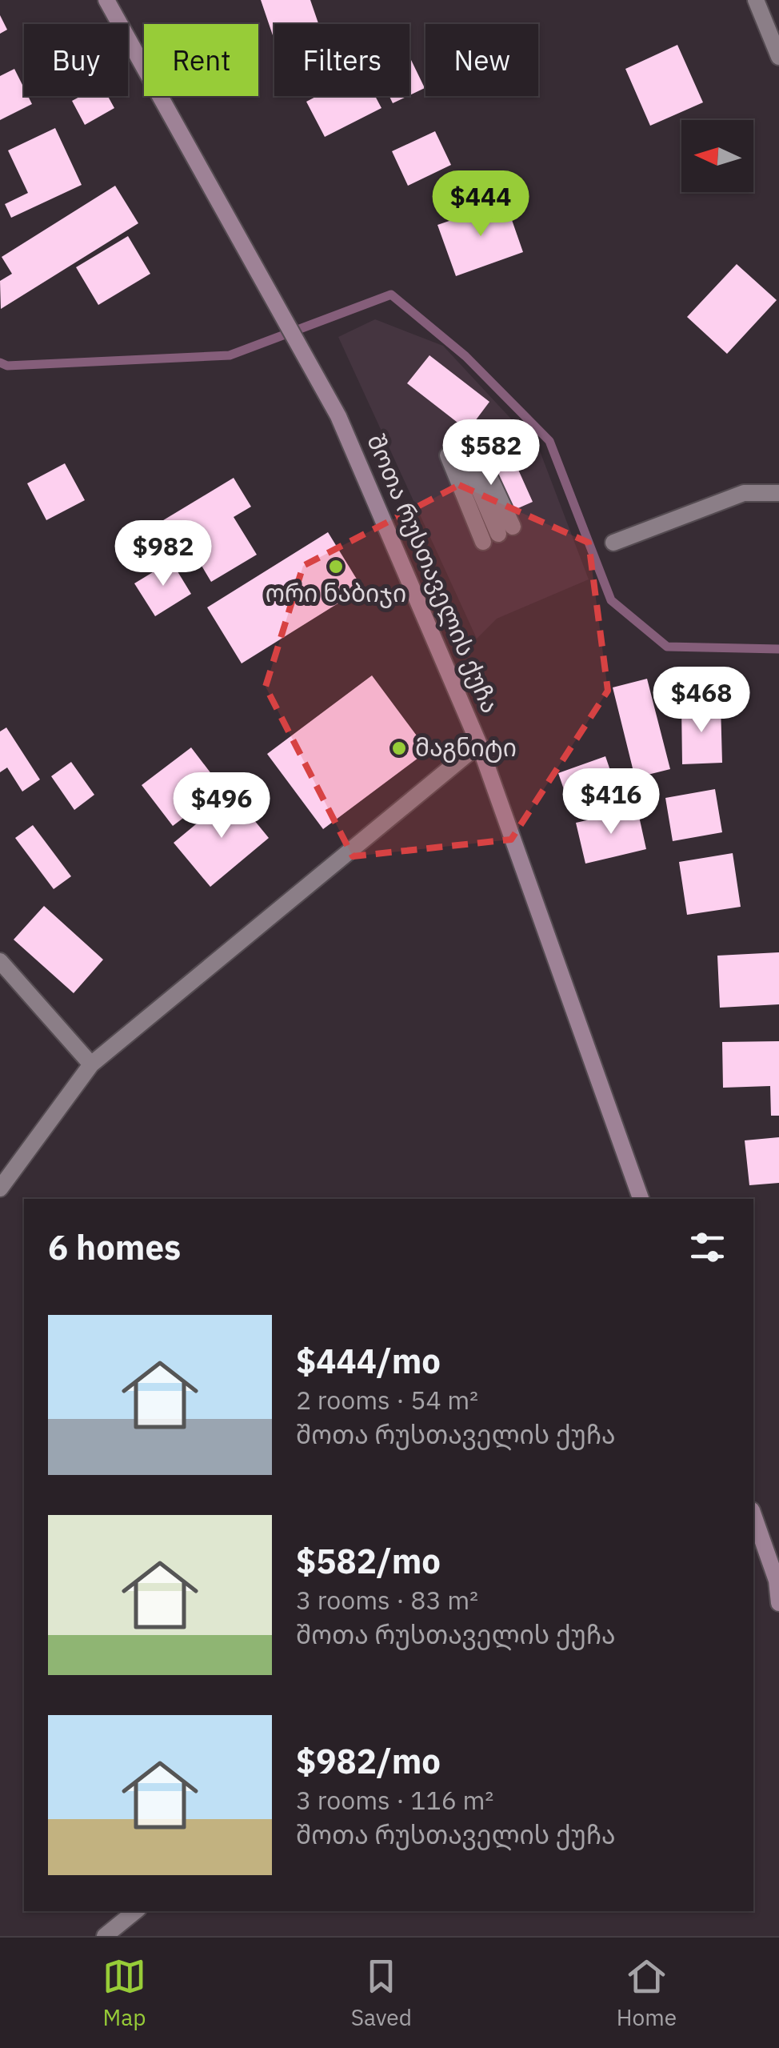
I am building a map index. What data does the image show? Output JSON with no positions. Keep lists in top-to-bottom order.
{
  "streets": {
    "main road": ["შოთა რუსთაველის ქუჩა"]
  },
  "places": ["ორი ნაბიჯი", "მაგნიტი"],
  "north": "left",
  "page": {
    "chip": [
      "Buy",
      "Rent",
      "Filters",
      "New"
    ],
    "price": [
      "$444",
      "$582",
      "$982",
      "$468",
      "$416",
      "$496"
    ],
    "heading": "6 homes",
    "list": [
      {
        "name": "$444/mo",
        "note": "2 rooms · 54 m² · შოთა რუსთაველის ქუჩა"
      },
      {
        "name": "$582/mo",
        "note": "3 rooms · 83 m² · შოთა რუსთაველის ქუჩა"
      },
      {
        "name": "$982/mo",
        "note": "3 rooms · 116 m² · შოთა რუსთაველის ქუჩა"
      }
    ],
    "tabs": ["Map", "Saved", "Home"]
  }
}
